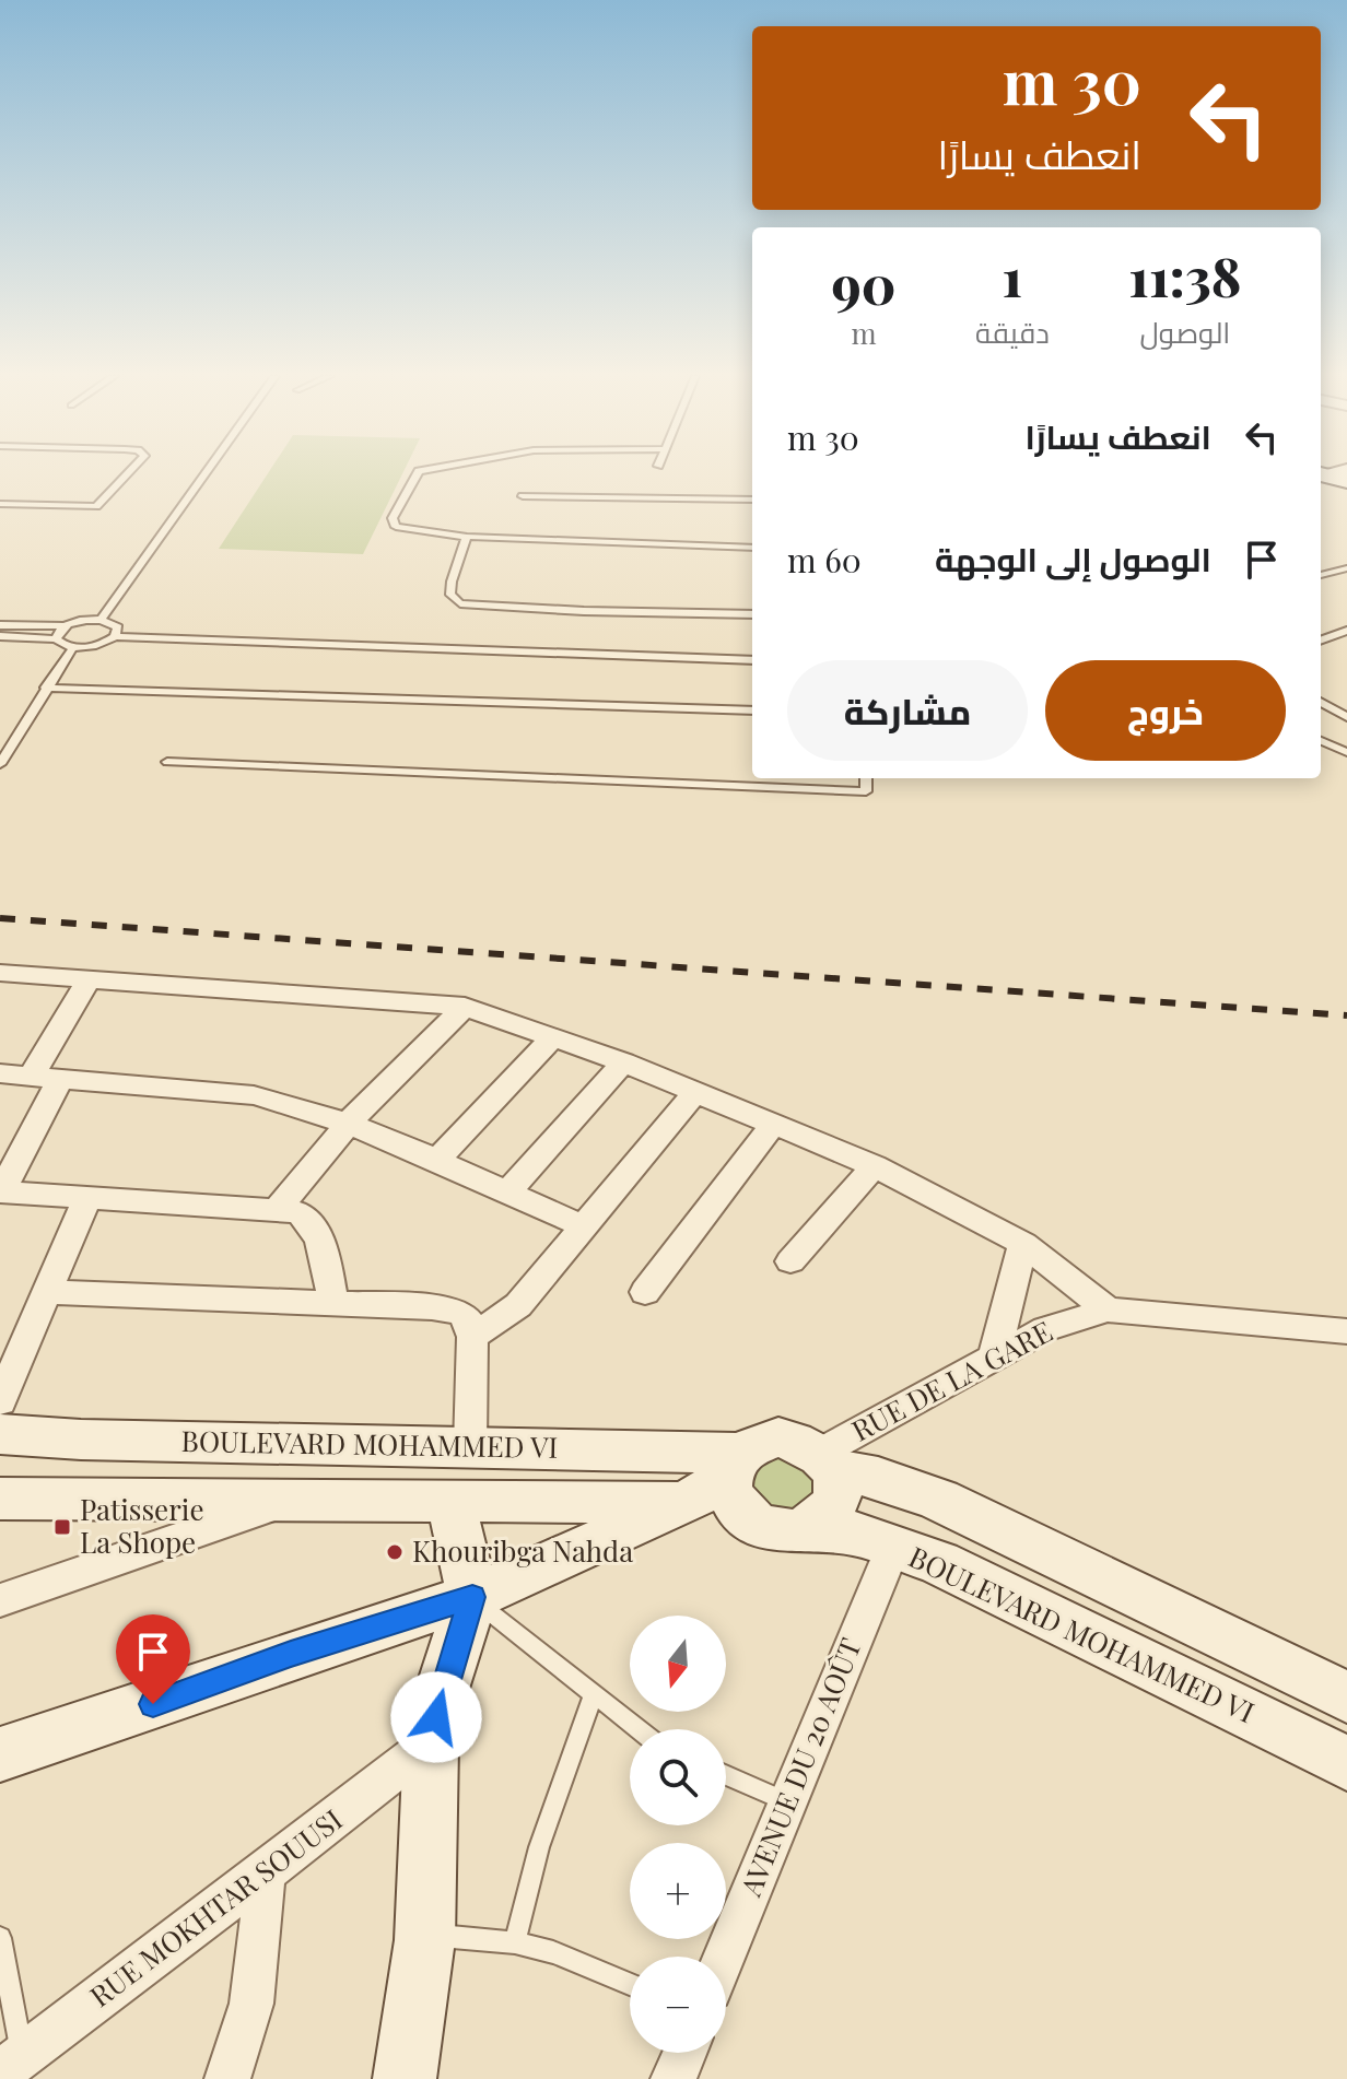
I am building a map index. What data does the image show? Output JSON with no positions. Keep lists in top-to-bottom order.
{
  "streets": {
    "main road": ["BOULEVARD MOHAMMED VI"],
    "street": ["RUE DE LA GARE", "AVENUE DU 20 AOÛT", "RUE MOKHTAR SOUUSI"]
  },
  "crossings": [
    ["RUE DE LA GARE", "BOULEVARD MOHAMMED VI"],
    ["BOULEVARD MOHAMMED VI", "AVENUE DU 20 AOÛT"]
  ],
  "places": {
    "transit": ["Patisserie La Shope"],
    "other": ["Khouribga Nahda"]
  },
  "north": "bottom",
  "page": {
    "turn": ["30 m", "انعطف يسارًا"],
    "eta": [
      "11:38",
      "الوصول",
      "1",
      "دقيقة",
      "90",
      "m"
    ],
    "list": [
      {
        "name": "انعطف يسارًا",
        "value": "30 m"
      },
      {
        "name": "الوصول إلى الوجهة",
        "value": "60 m"
      }
    ],
    "buttons": ["خروج", "مشاركة"],
    "map_buttons": ["+", "−"]
  }
}
